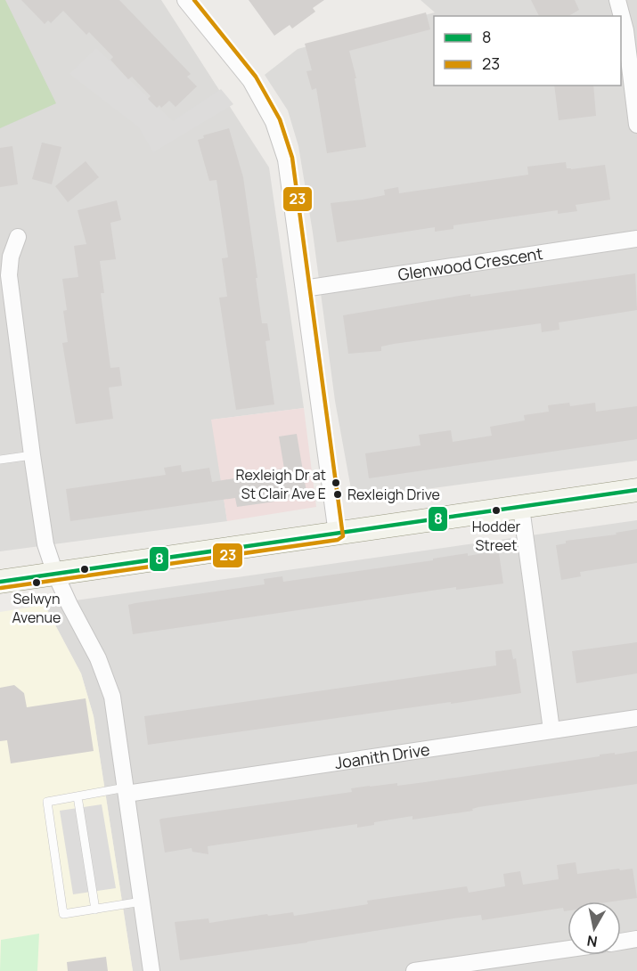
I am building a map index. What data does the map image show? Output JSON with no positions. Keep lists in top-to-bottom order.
{
  "streets": {
    "street": ["Glenwood Crescent", "Joanith Drive"]
  },
  "places": [
    "Rexleigh Dr at St Clair Ave E",
    "Rexleigh Drive",
    "Hodder Street",
    "Selwyn Avenue"
  ],
  "lines": ["transit line 23", "transit line 8"],
  "legend": ["8", "23"],
  "north": "bottom"
}
